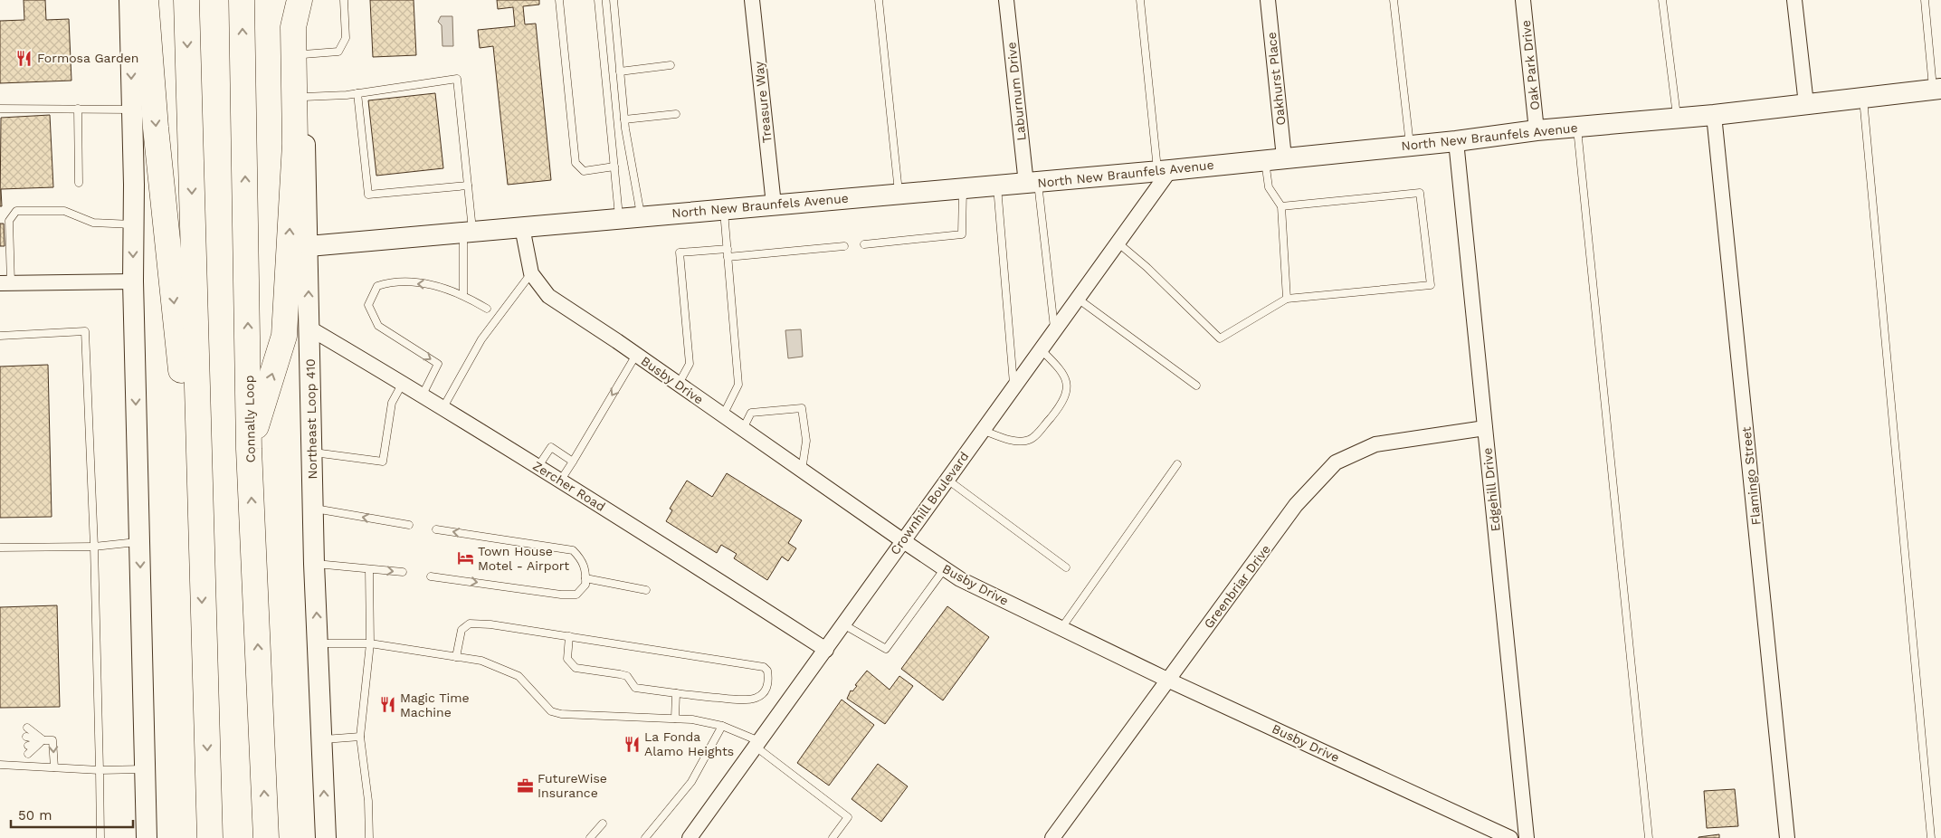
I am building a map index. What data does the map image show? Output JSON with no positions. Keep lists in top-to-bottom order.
{
  "streets": {
    "highway": ["Connally Loop"],
    "main road": ["North New Braunfels Avenue", "Northeast Loop 410"],
    "street": [
      "Oak Park Drive",
      "Oakhurst Place",
      "Laburnum Drive",
      "Treasure Way",
      "Busby Drive",
      "Flamingo Street",
      "Zercher Road",
      "Edgehill Drive",
      "Crownhill Boulevard",
      "Greenbriar Drive"
    ]
  },
  "crossings": [
    ["Oak Park Drive", "North New Braunfels Avenue"],
    ["Oakhurst Place", "North New Braunfels Avenue"],
    ["Laburnum Drive", "North New Braunfels Avenue"],
    ["Treasure Way", "North New Braunfels Avenue"],
    ["North New Braunfels Avenue", "Busby Drive"],
    ["North New Braunfels Avenue", "Northeast Loop 410"],
    ["North New Braunfels Avenue", "Flamingo Street"],
    ["North New Braunfels Avenue", "Edgehill Drive"],
    ["North New Braunfels Avenue", "Crownhill Boulevard"],
    ["Busby Drive", "Crownhill Boulevard"],
    ["Busby Drive", "Greenbriar Drive"],
    ["Northeast Loop 410", "Zercher Road"],
    ["Zercher Road", "Crownhill Boulevard"],
    ["Edgehill Drive", "Greenbriar Drive"]
  ],
  "places": {
    "restaurant": ["Formosa Garden", "Magic Time Machine", "La Fonda Alamo Heights"],
    "hotel": ["Town House Motel - Airport"],
    "office": ["FutureWise Insurance"]
  },
  "scale_bar": "50 m"
}
